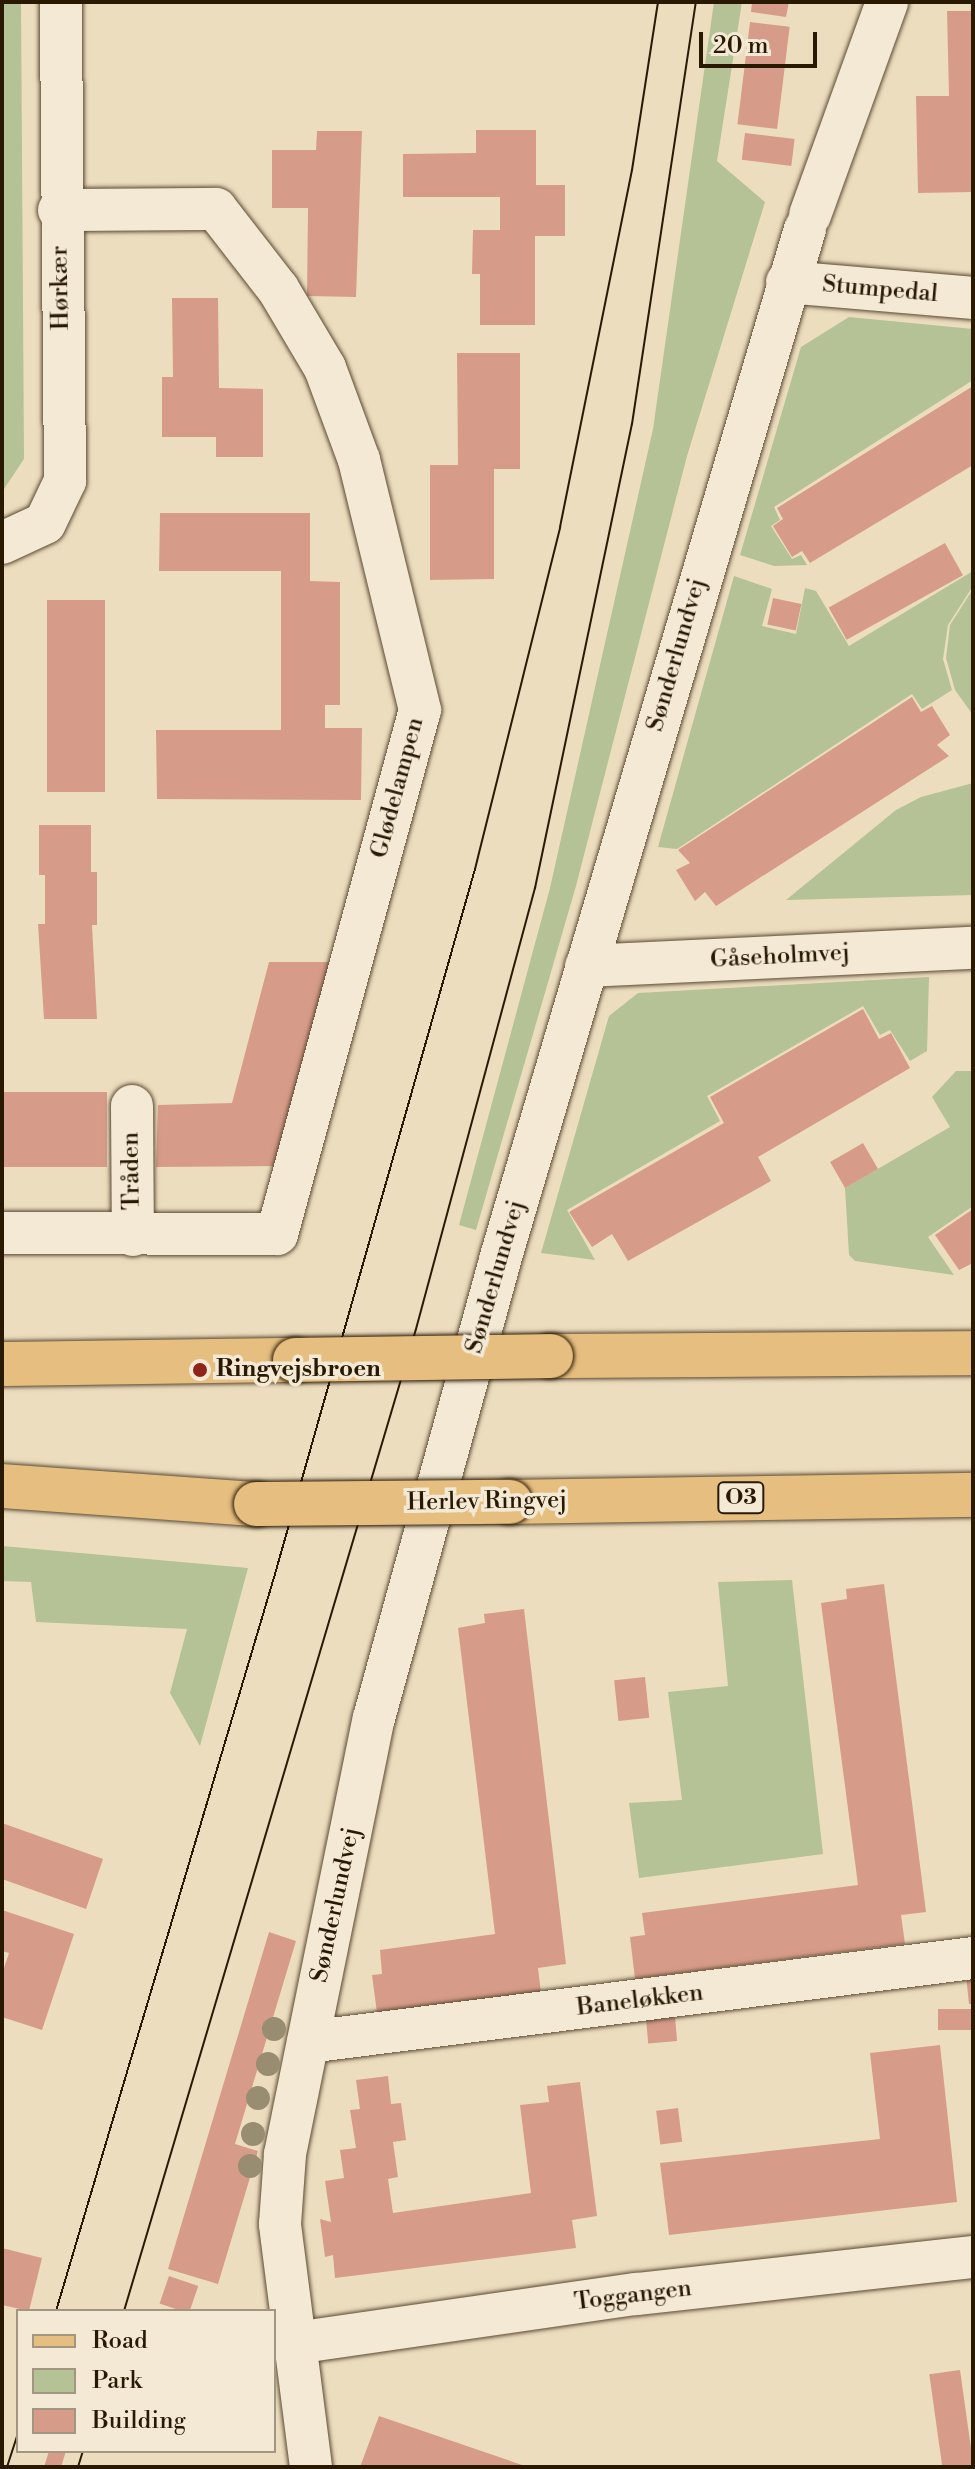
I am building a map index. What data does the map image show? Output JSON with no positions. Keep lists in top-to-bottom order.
{
  "streets": {
    "main road": ["O3", "Herlev Ringvej"],
    "street": [
      "Hørkær",
      "Stumpedal",
      "Sønderlundvej",
      "Glødelampen",
      "Gåseholmvej",
      "Tråden",
      "Baneløkken",
      "Toggangen"
    ]
  },
  "crossings": [
    ["Hørkær", "Glødelampen"],
    ["Stumpedal", "Sønderlundvej"],
    ["Sønderlundvej", "Gåseholmvej"],
    ["Sønderlundvej", "Baneløkken"],
    ["Sønderlundvej", "Toggangen"],
    ["Glødelampen", "Tråden"]
  ],
  "places": ["Ringvejsbroen"],
  "legend": ["Road", "Park", "Building"],
  "scale_bar": "20 m"
}
